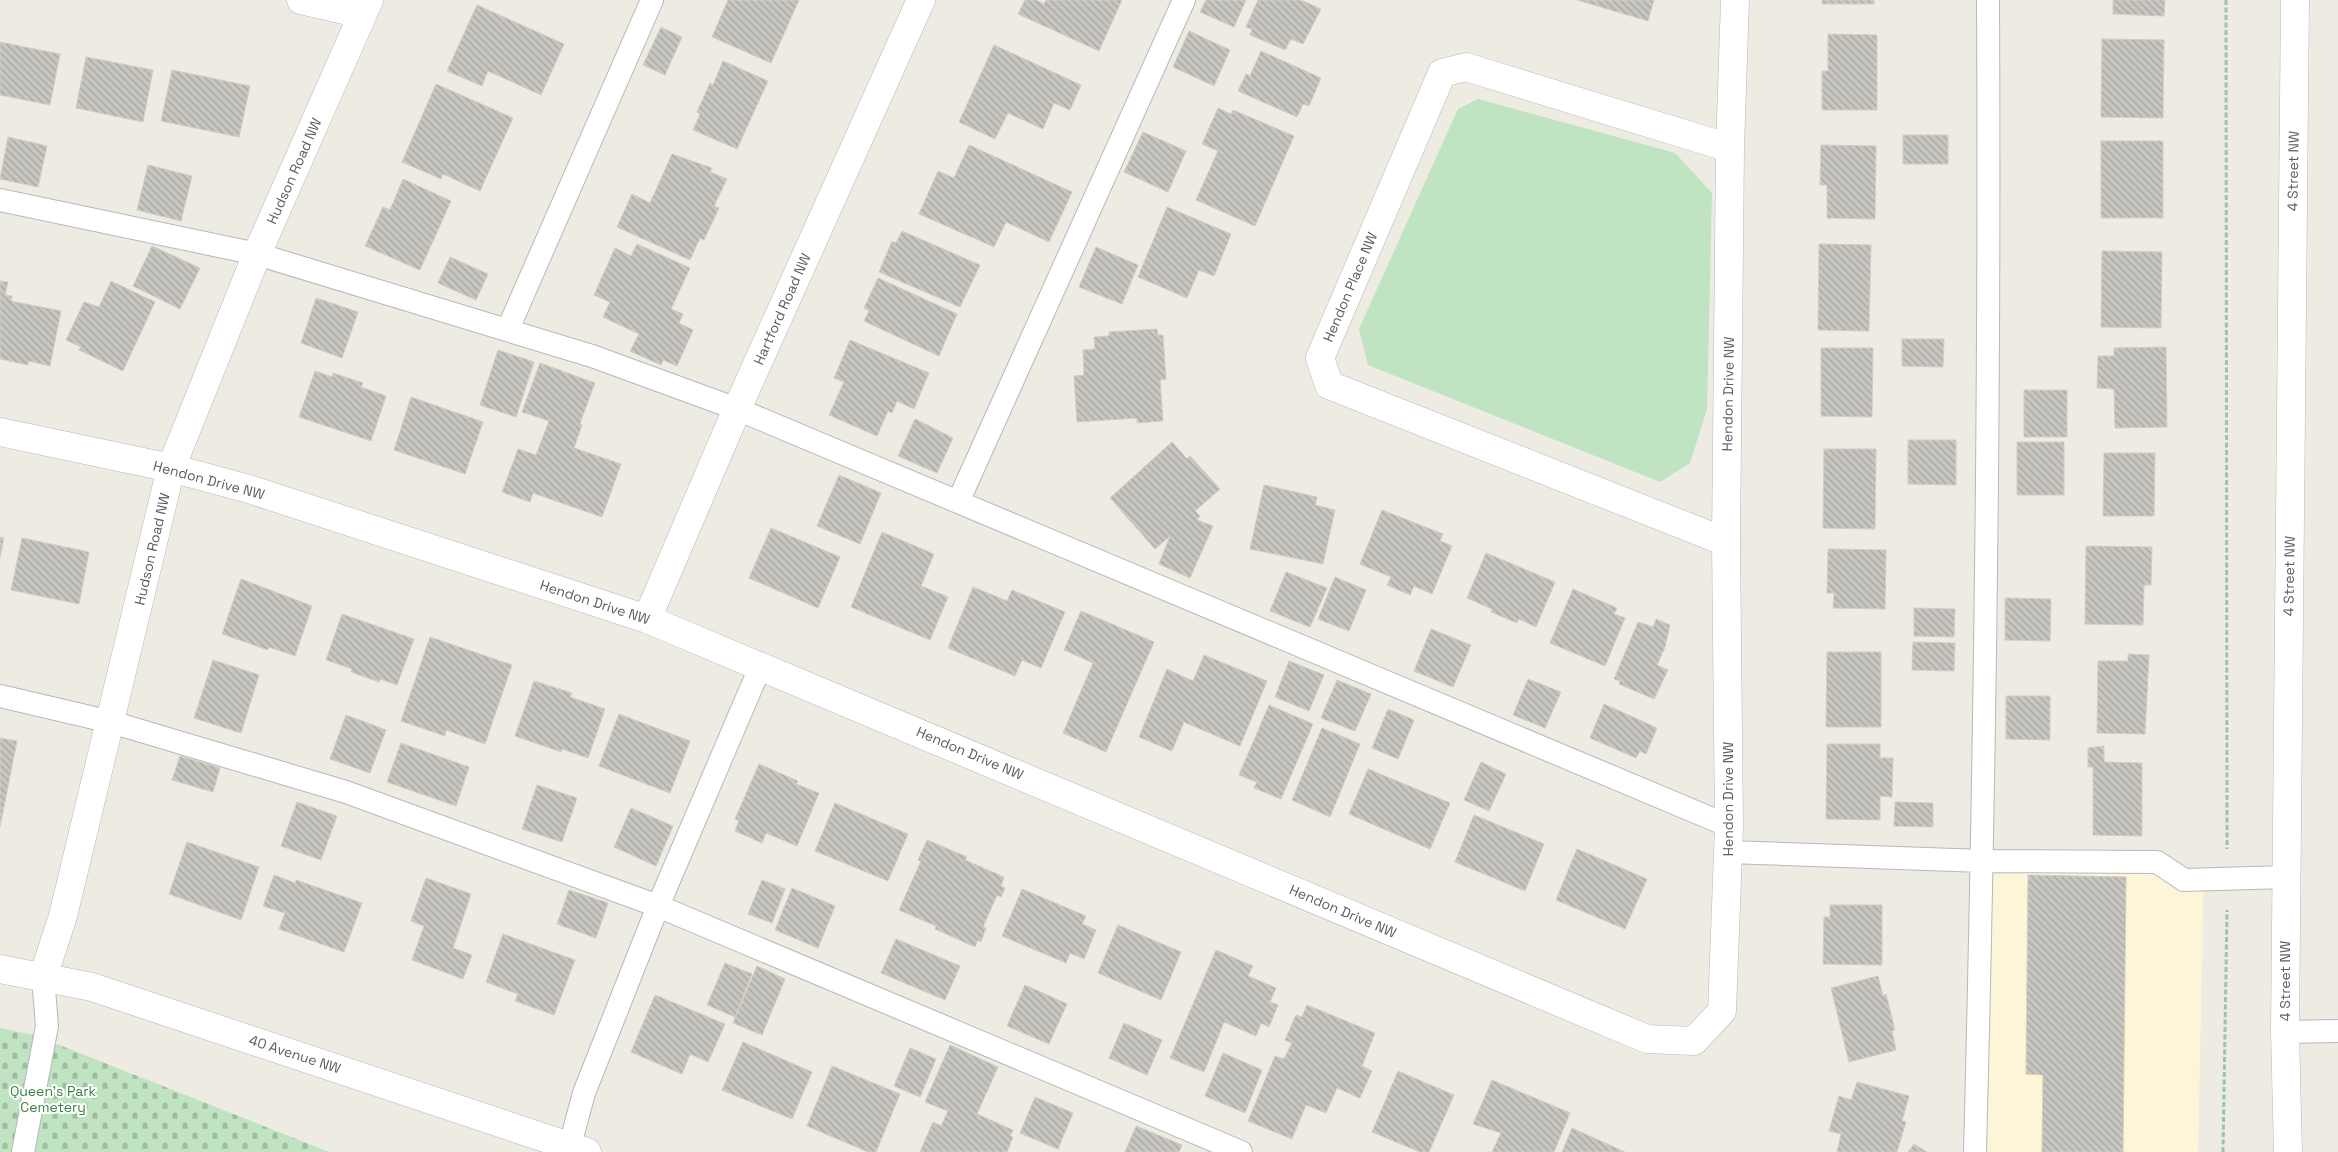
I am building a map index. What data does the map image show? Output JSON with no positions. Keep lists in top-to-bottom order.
{
  "streets": {
    "street": [
      "Hudson Road NW",
      "4 Street NW",
      "Hendon Place NW",
      "Hartford Road NW",
      "Hendon Drive NW",
      "40 Avenue NW"
    ]
  },
  "crossings": [
    ["Hudson Road NW", "Hendon Drive NW"],
    ["Hudson Road NW", "40 Avenue NW"],
    ["Hendon Place NW", "Hendon Drive NW"],
    ["Hartford Road NW", "Hendon Drive NW"]
  ],
  "parks": ["Queen's Park Cemetery"]
}
